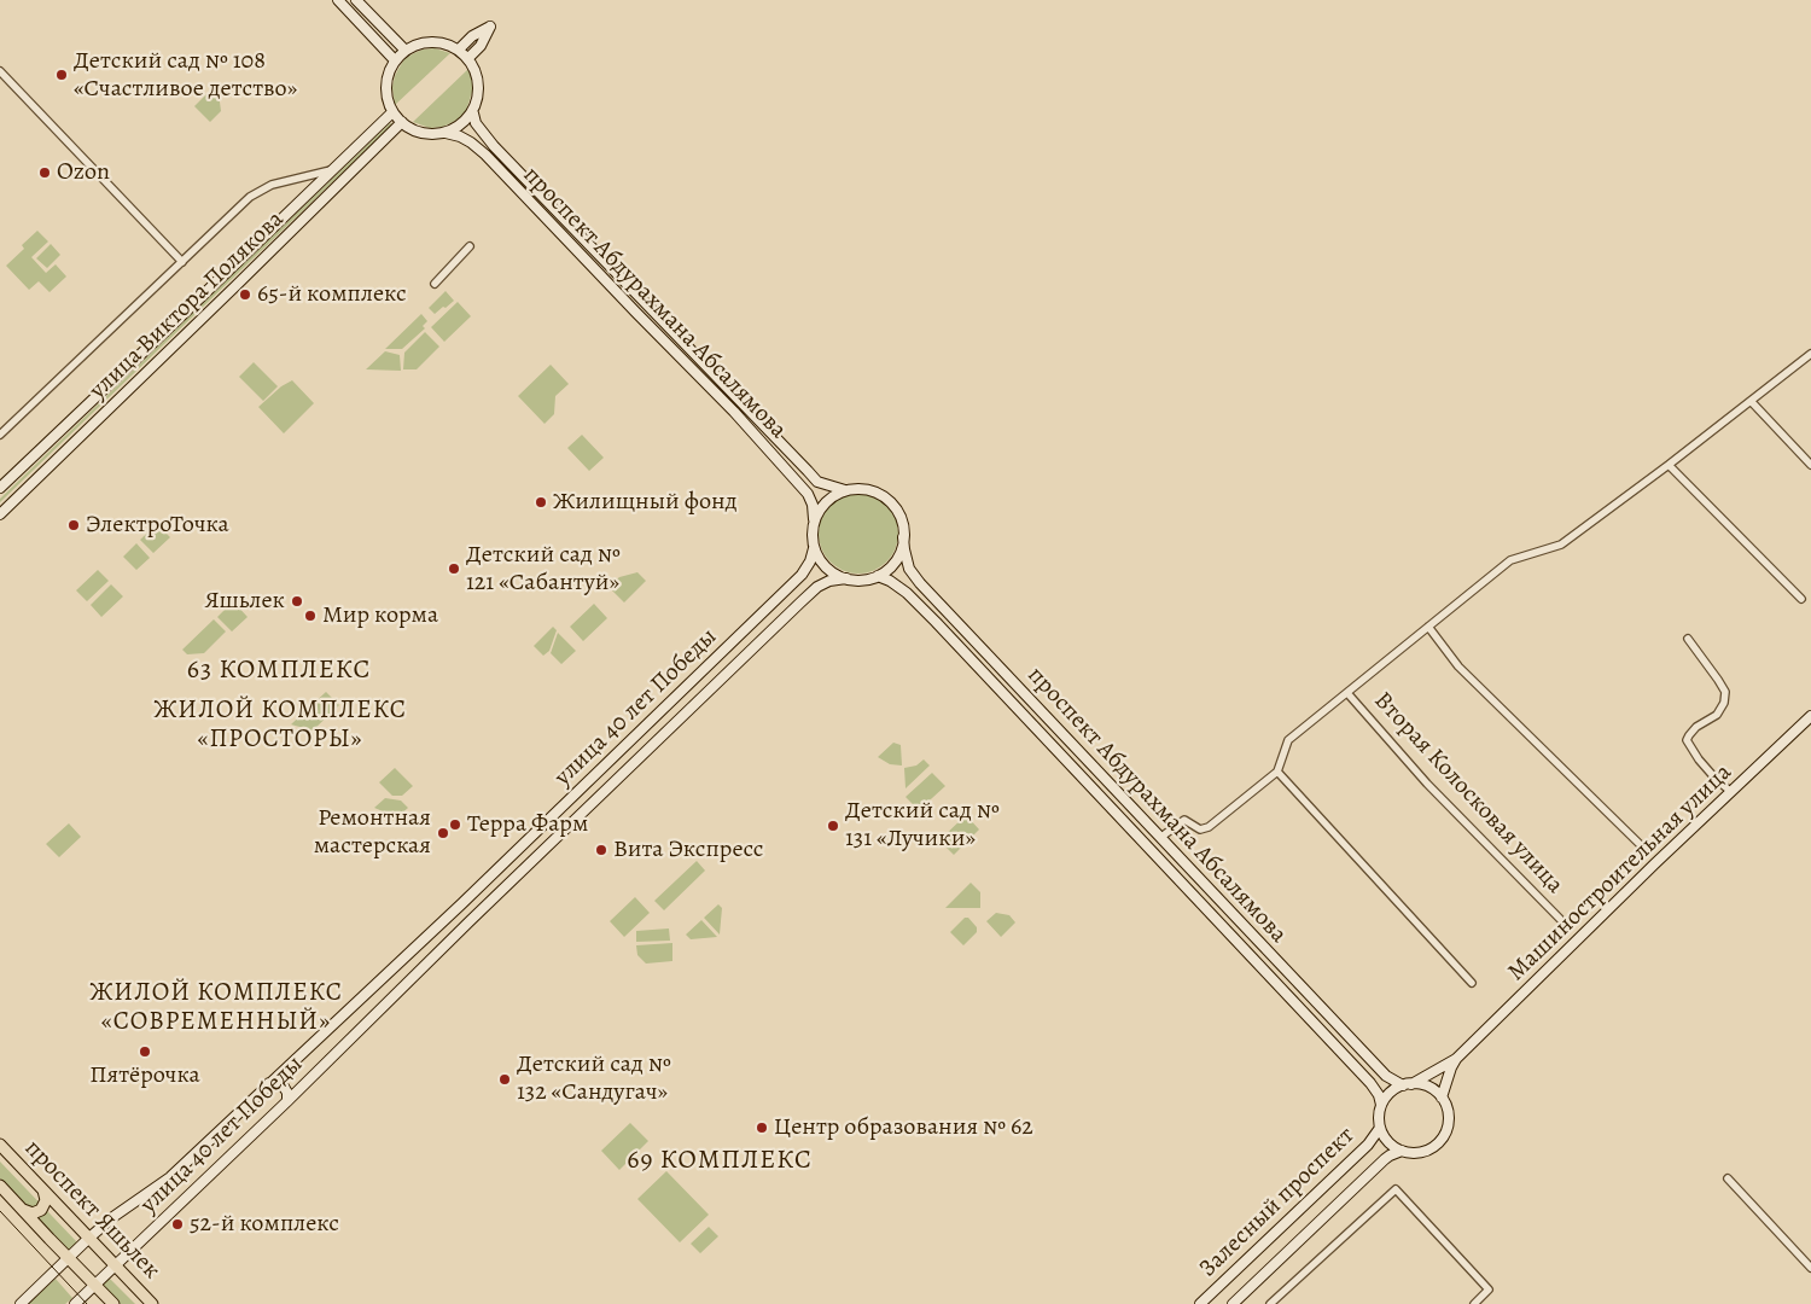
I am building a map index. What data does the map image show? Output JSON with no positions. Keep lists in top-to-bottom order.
{
  "streets": {
    "main road": ["проспект Яшьлек"],
    "street": [
      "проспект Абдурахмана Абсалямова",
      "улица Виктора Полякова",
      "улица 40 лет Победы",
      "Вторая Колосковая улица",
      "Машиностроительная улица",
      "Залесный проспект"
    ]
  },
  "crossings": [
    ["проспект Абдурахмана Абсалямова", "улица Виктора Полякова"],
    ["проспект Абдурахмана Абсалямова", "улица 40 лет Победы"],
    ["проспект Абдурахмана Абсалямова", "Машиностроительная улица"],
    ["проспект Абдурахмана Абсалямова", "Залесный проспект"],
    ["улица 40 лет Победы", "проспект Яшьлек"],
    ["Машиностроительная улица", "Залесный проспект"]
  ],
  "districts": [
    "63 КОМПЛЕКС",
    "ЖИЛОЙ КОМПЛЕКС «ПРОСТОРЫ»",
    "ЖИЛОЙ КОМПЛЕКС «СОВРЕМЕННЫЙ»",
    "69 КОМПЛЕКС"
  ],
  "places": [
    "Детский сад № 108 «Счастливое детство»",
    "Ozon",
    "65-й комплекс",
    "Жилищный фонд",
    "ЭлектроТочка",
    "Детский сад № 121 «Сабантуй»",
    "Яшьлек",
    "Мир корма",
    "Терра Фарм",
    "Детский сад № 131 «Лучики»",
    "Ремонтная мастерская",
    "Вита Экспресс",
    "Пятёрочка",
    "Детский сад № 132 «Сандугач»",
    "Центр образования № 62",
    "52-й комплекс"
  ]
}
